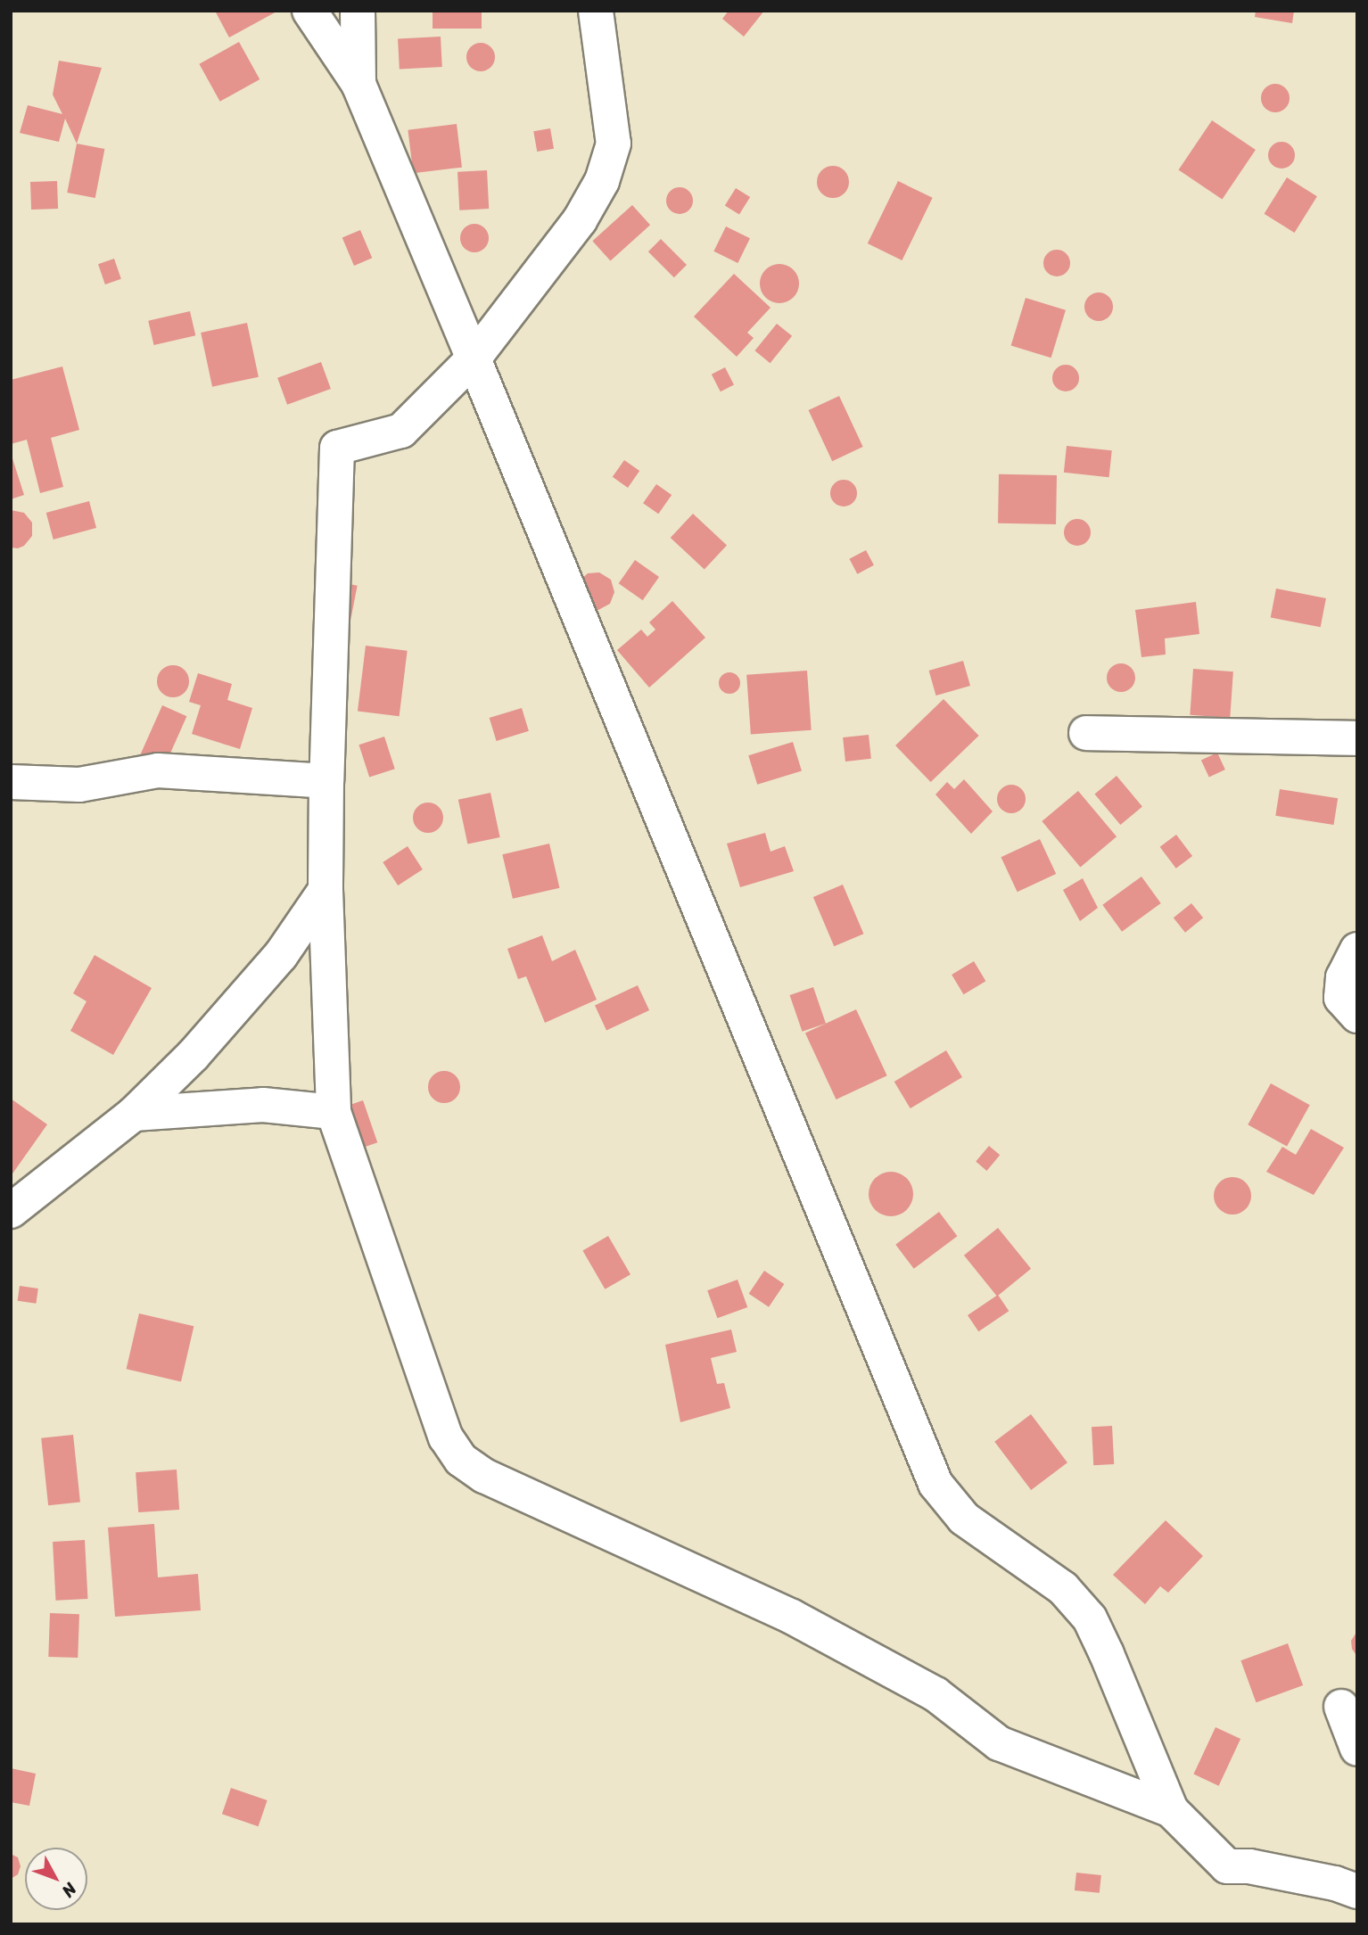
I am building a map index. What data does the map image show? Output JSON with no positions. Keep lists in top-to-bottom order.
{
  "north": "bottom right"
}
